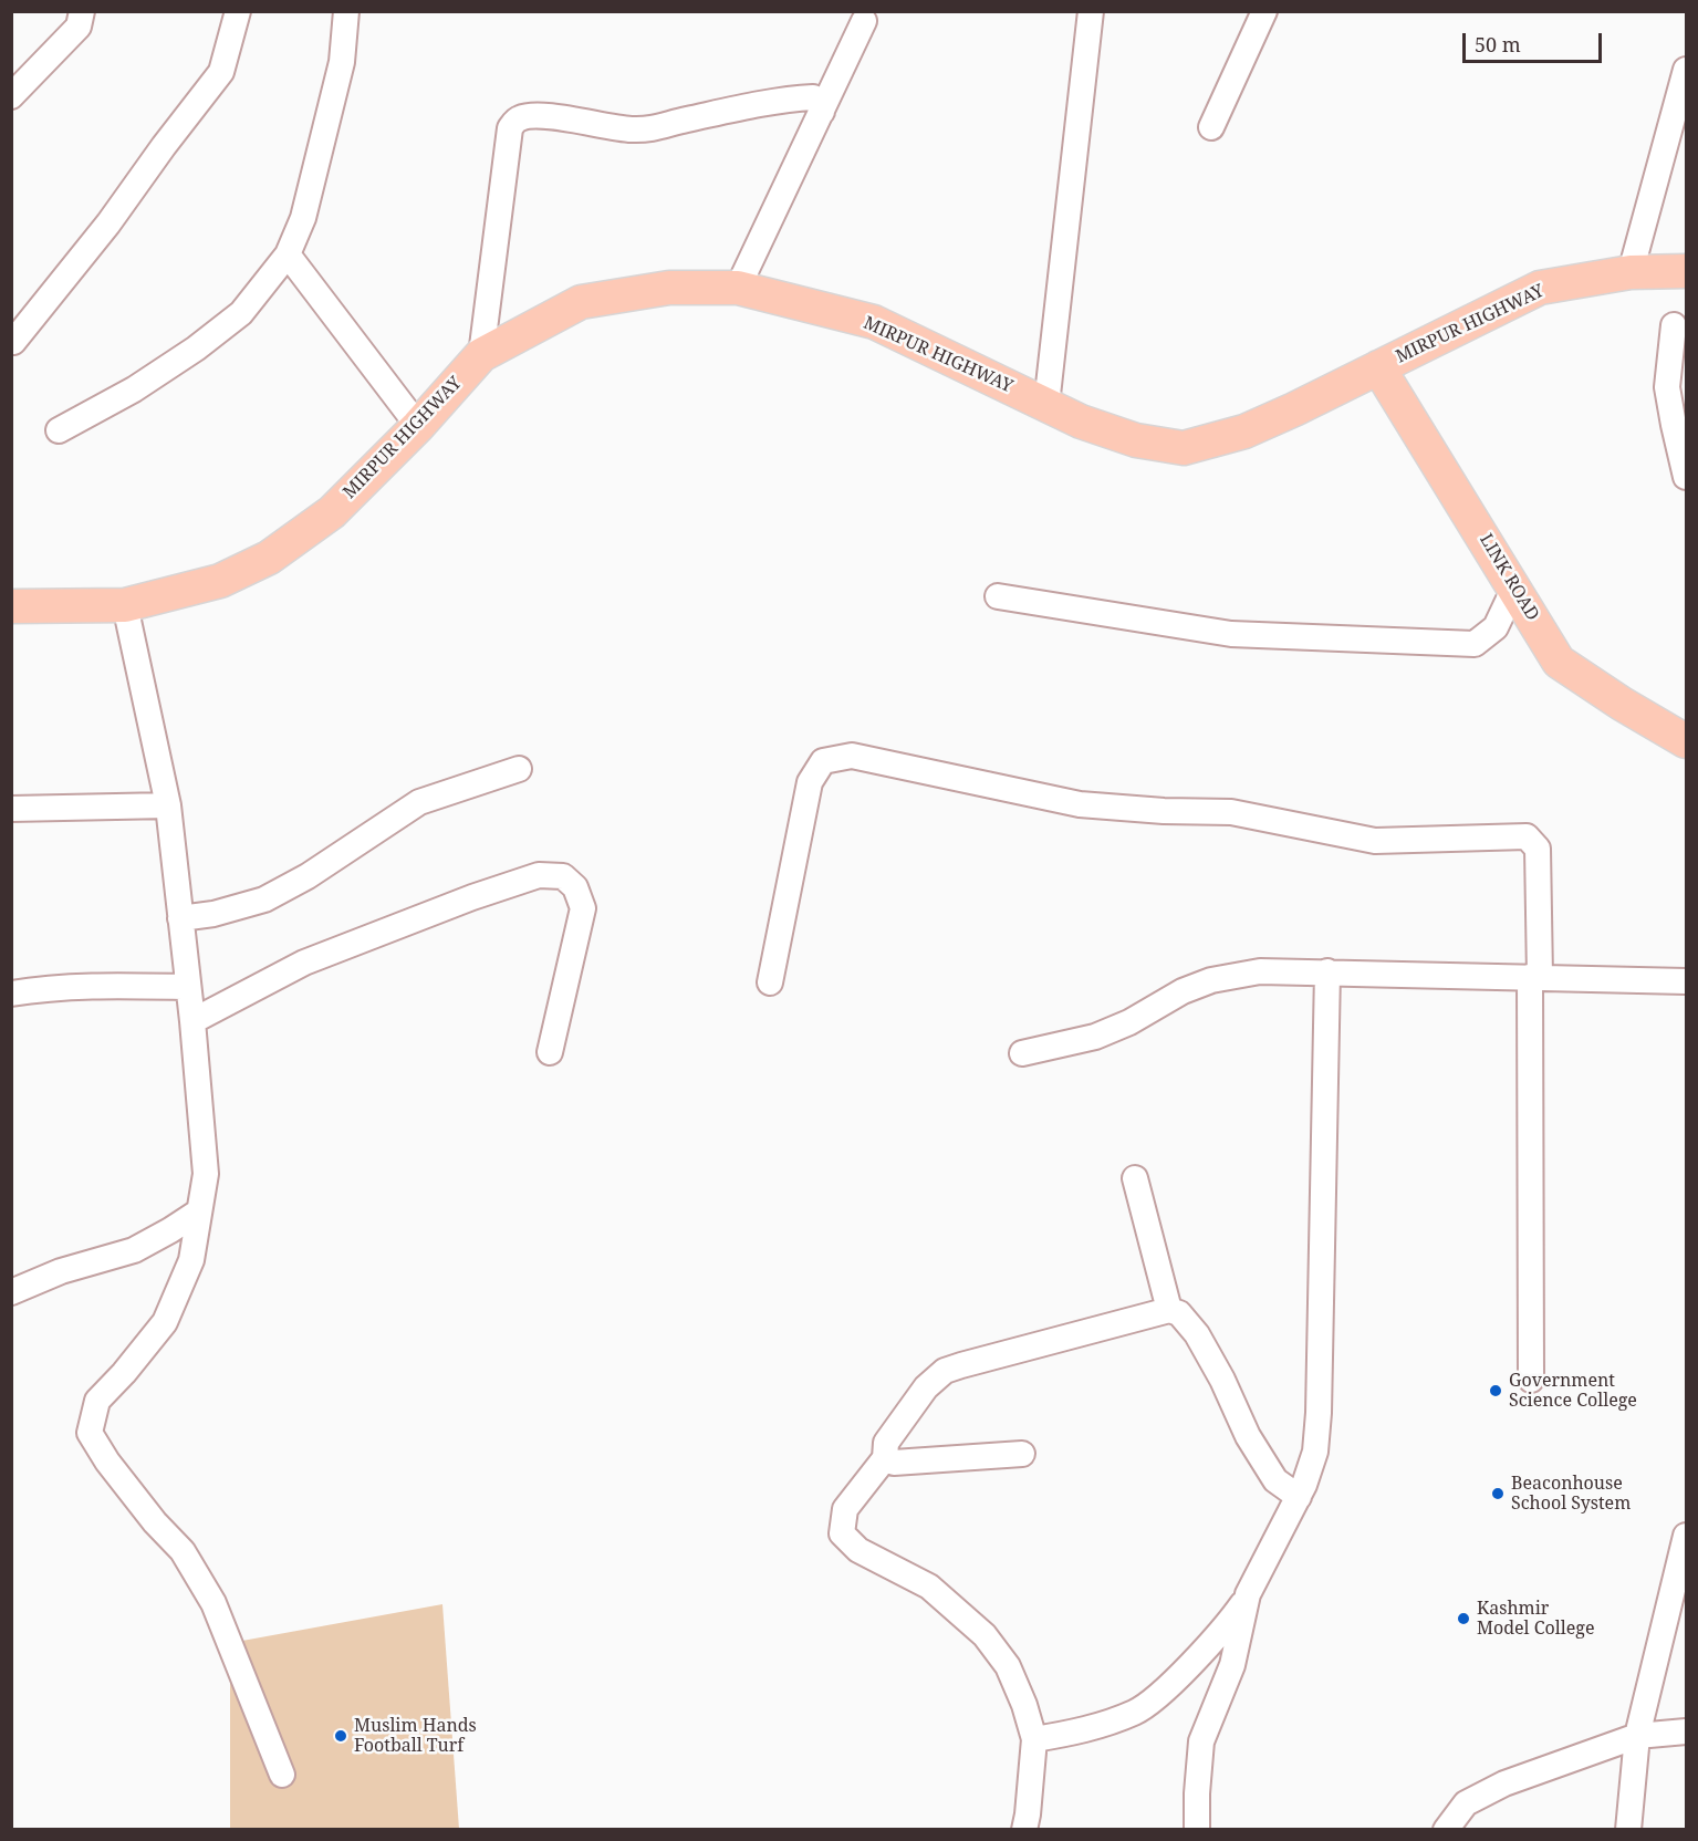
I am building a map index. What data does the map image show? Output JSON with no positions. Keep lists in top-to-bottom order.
{
  "streets": {
    "main road": ["MIRPUR HIGHWAY", "LINK ROAD"]
  },
  "crossings": [
    ["MIRPUR HIGHWAY", "LINK ROAD"]
  ],
  "places": [
    "Government Science College",
    "Beaconhouse School System",
    "Kashmir Model College",
    "Muslim Hands Football Turf"
  ],
  "scale_bar": "50 m"
}
